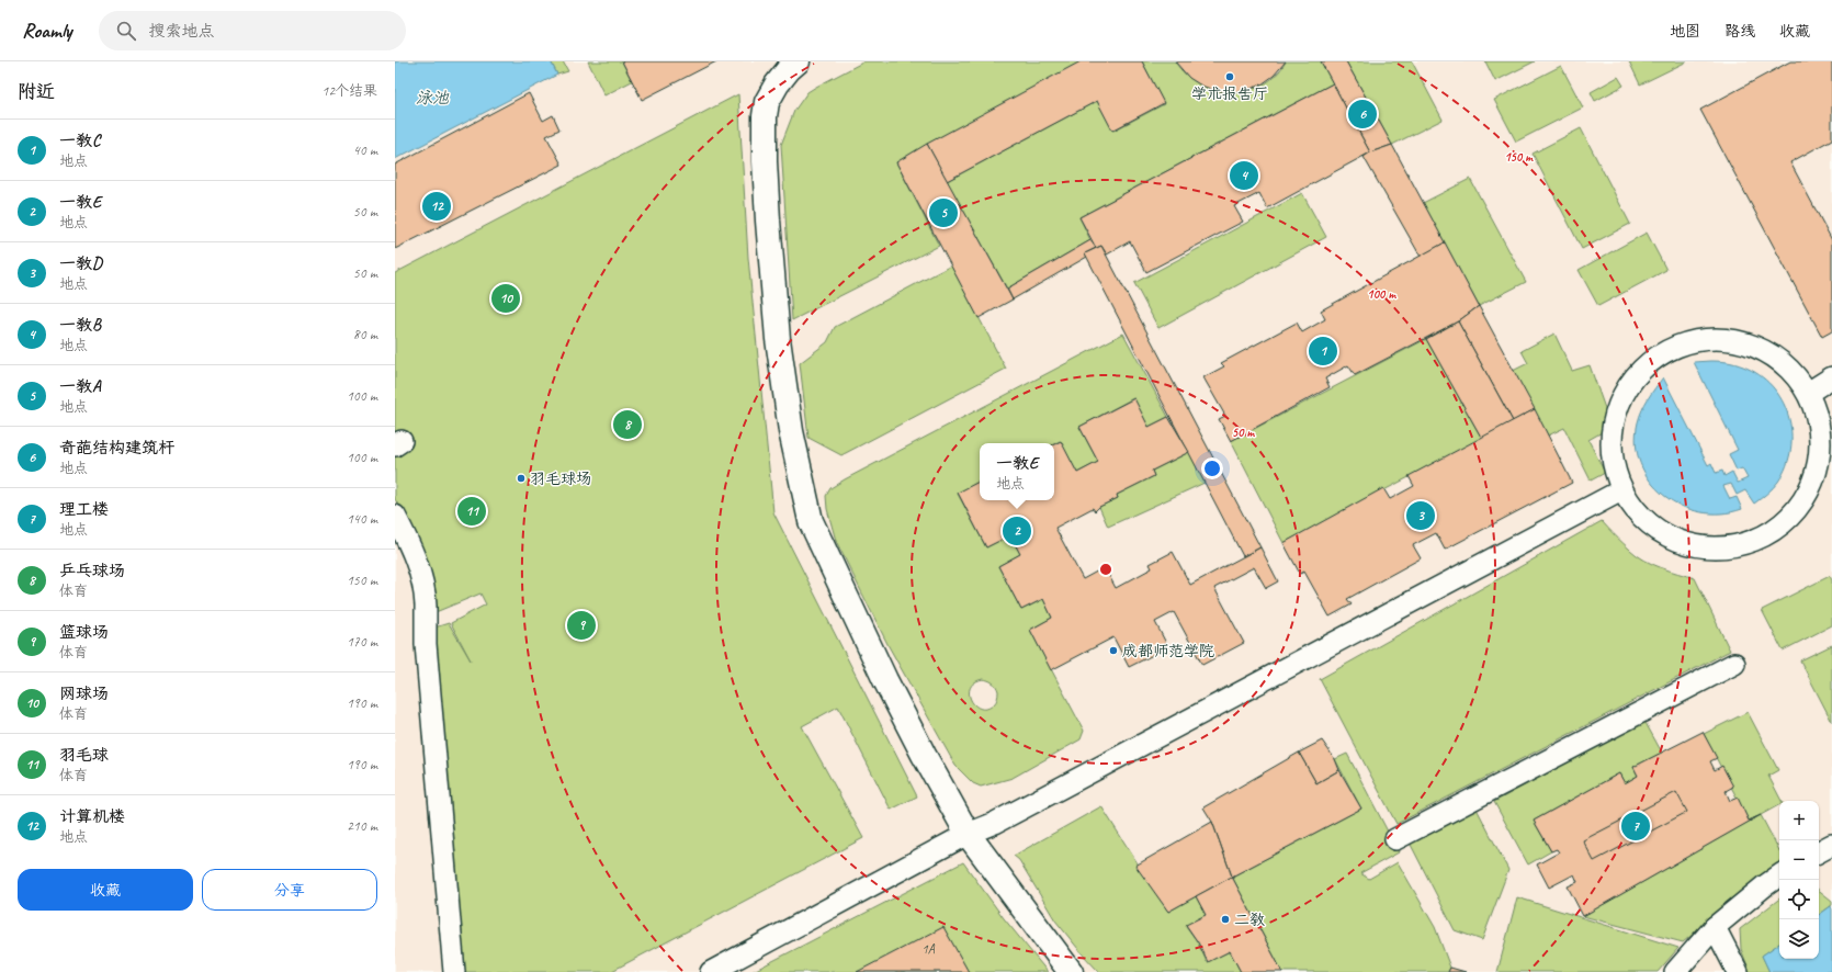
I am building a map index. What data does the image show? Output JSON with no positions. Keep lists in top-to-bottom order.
{
  "water": ["泳池"],
  "places": [
    "学术报告厅",
    "羽毛球场",
    "成都师范学院",
    "二教"
  ],
  "house_numbers": ["1A"],
  "page": {
    "header": "Roamly",
    "search": "搜索地点",
    "nav": ["地图", "路线", "收藏"],
    "heading": ["附近", "12个结果"],
    "pins": [
      "6",
      "4",
      "12",
      "5",
      "10",
      "1",
      "8",
      "11",
      "3",
      "2",
      "9",
      "7"
    ],
    "list": [
      {
        "mark": "1",
        "name": "一教C",
        "note": "地点",
        "value": "40 m"
      },
      {
        "mark": "2",
        "name": "一教E",
        "note": "地点",
        "value": "50 m"
      },
      {
        "mark": "3",
        "name": "一教D",
        "note": "地点",
        "value": "50 m"
      },
      {
        "mark": "4",
        "name": "一教B",
        "note": "地点",
        "value": "80 m"
      },
      {
        "mark": "5",
        "name": "一教A",
        "note": "地点",
        "value": "100 m"
      },
      {
        "mark": "6",
        "name": "奇葩结构建筑杆",
        "note": "地点",
        "value": "100 m"
      },
      {
        "mark": "7",
        "name": "理工楼",
        "note": "地点",
        "value": "140 m"
      },
      {
        "mark": "8",
        "name": "乒乓球场",
        "note": "体育",
        "value": "150 m"
      },
      {
        "mark": "9",
        "name": "篮球场",
        "note": "体育",
        "value": "170 m"
      },
      {
        "mark": "10",
        "name": "网球场",
        "note": "体育",
        "value": "190 m"
      },
      {
        "mark": "11",
        "name": "羽毛球",
        "note": "体育",
        "value": "190 m"
      },
      {
        "mark": "12",
        "name": "计算机楼",
        "note": "地点",
        "value": "210 m"
      }
    ],
    "popup": ["一教E", "地点"],
    "map_buttons": ["+", "−"],
    "buttons": ["收藏", "分享"]
  },
  "rings": ["150 m", "100 m", "50 m"]
}
